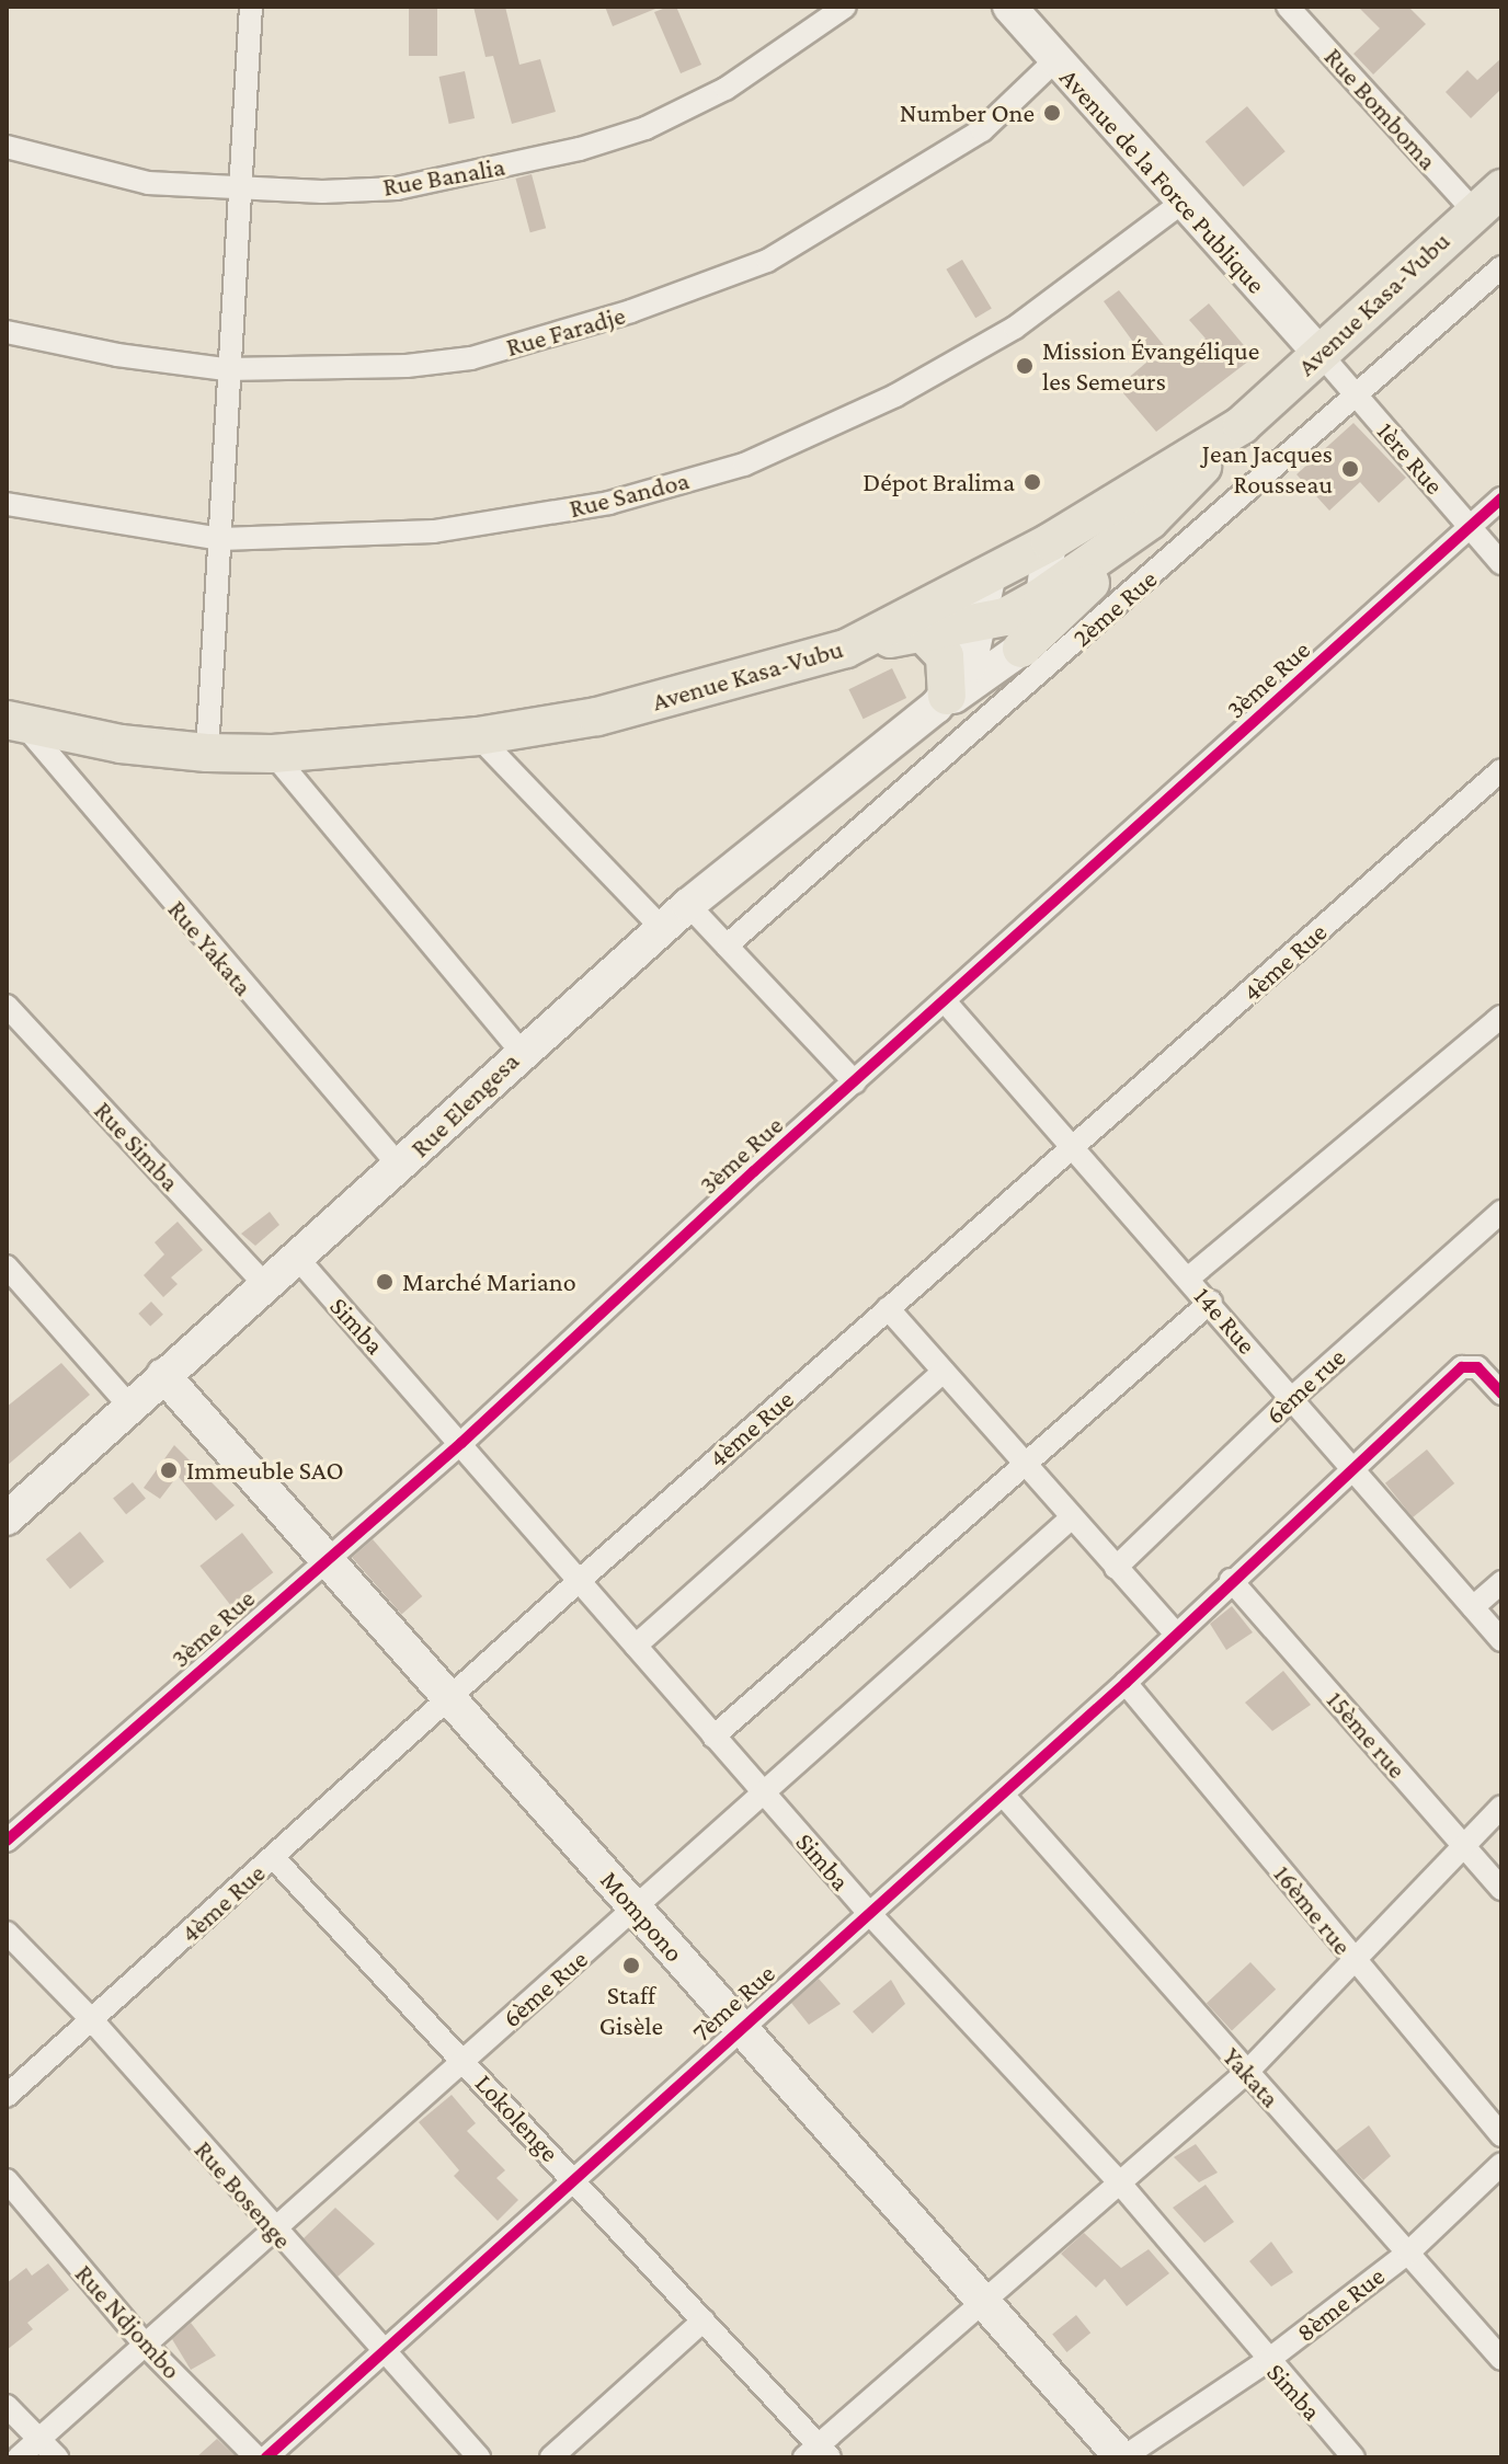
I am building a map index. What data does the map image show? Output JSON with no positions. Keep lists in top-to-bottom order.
{
  "streets": {
    "main road": ["Avenue Kasa-Vubu"],
    "street": [
      "Rue Bomboma",
      "Rue Banalia",
      "Avenue de la Force Publique",
      "Rue Faradje",
      "1ère Rue",
      "Rue Sandoa",
      "2ème Rue",
      "3ème Rue",
      "Rue Yakata",
      "4ème Rue",
      "Rue Elengesa",
      "Rue Simba",
      "14e Rue",
      "Simba",
      "6ème rue",
      "15ème rue",
      "16ème rue",
      "Mompono",
      "6ème Rue",
      "7ème Rue",
      "Yakata",
      "Lokolenge",
      "Rue Bosenge",
      "8ème Rue",
      "Rue Ndjombo"
    ]
  },
  "crossings": [
    ["Rue Bomboma", "Avenue Kasa-Vubu"],
    ["Avenue de la Force Publique", "Avenue Kasa-Vubu"],
    ["Avenue de la Force Publique", "Rue Faradje"],
    ["Avenue de la Force Publique", "1ère Rue"],
    ["Avenue de la Force Publique", "Rue Sandoa"],
    ["Avenue Kasa-Vubu", "1ère Rue"],
    ["Avenue Kasa-Vubu", "Rue Yakata"],
    ["1ère Rue", "2ème Rue"],
    ["1ère Rue", "3ème Rue"],
    ["3ème Rue", "14e Rue"],
    ["3ème Rue", "Simba"],
    ["3ème Rue", "Mompono"],
    ["Rue Yakata", "Rue Elengesa"],
    ["4ème Rue", "14e Rue"],
    ["4ème Rue", "Simba"],
    ["4ème Rue", "Mompono"],
    ["4ème Rue", "Lokolenge"],
    ["4ème Rue", "Rue Bosenge"],
    ["Rue Elengesa", "Rue Simba"],
    ["Rue Elengesa", "Simba"],
    ["Rue Elengesa", "Mompono"],
    ["14e Rue", "6ème rue"],
    ["14e Rue", "7ème Rue"],
    ["Simba", "6ème Rue"],
    ["Simba", "7ème Rue"],
    ["Simba", "8ème Rue"],
    ["15ème rue", "7ème Rue"],
    ["16ème rue", "7ème Rue"],
    ["Mompono", "6ème Rue"],
    ["Mompono", "7ème Rue"],
    ["Mompono", "8ème Rue"],
    ["6ème Rue", "Lokolenge"],
    ["6ème Rue", "Rue Bosenge"],
    ["6ème Rue", "Rue Ndjombo"],
    ["7ème Rue", "Yakata"],
    ["7ème Rue", "Lokolenge"],
    ["7ème Rue", "Rue Bosenge"],
    ["Yakata", "8ème Rue"]
  ],
  "places": [
    "Number One",
    "Mission Évangélique les Semeurs",
    "Jean Jacques Rousseau",
    "Dépot Bralima",
    "Marché Mariano",
    "Immeuble SAO",
    "Staff Gisèle"
  ]
}
